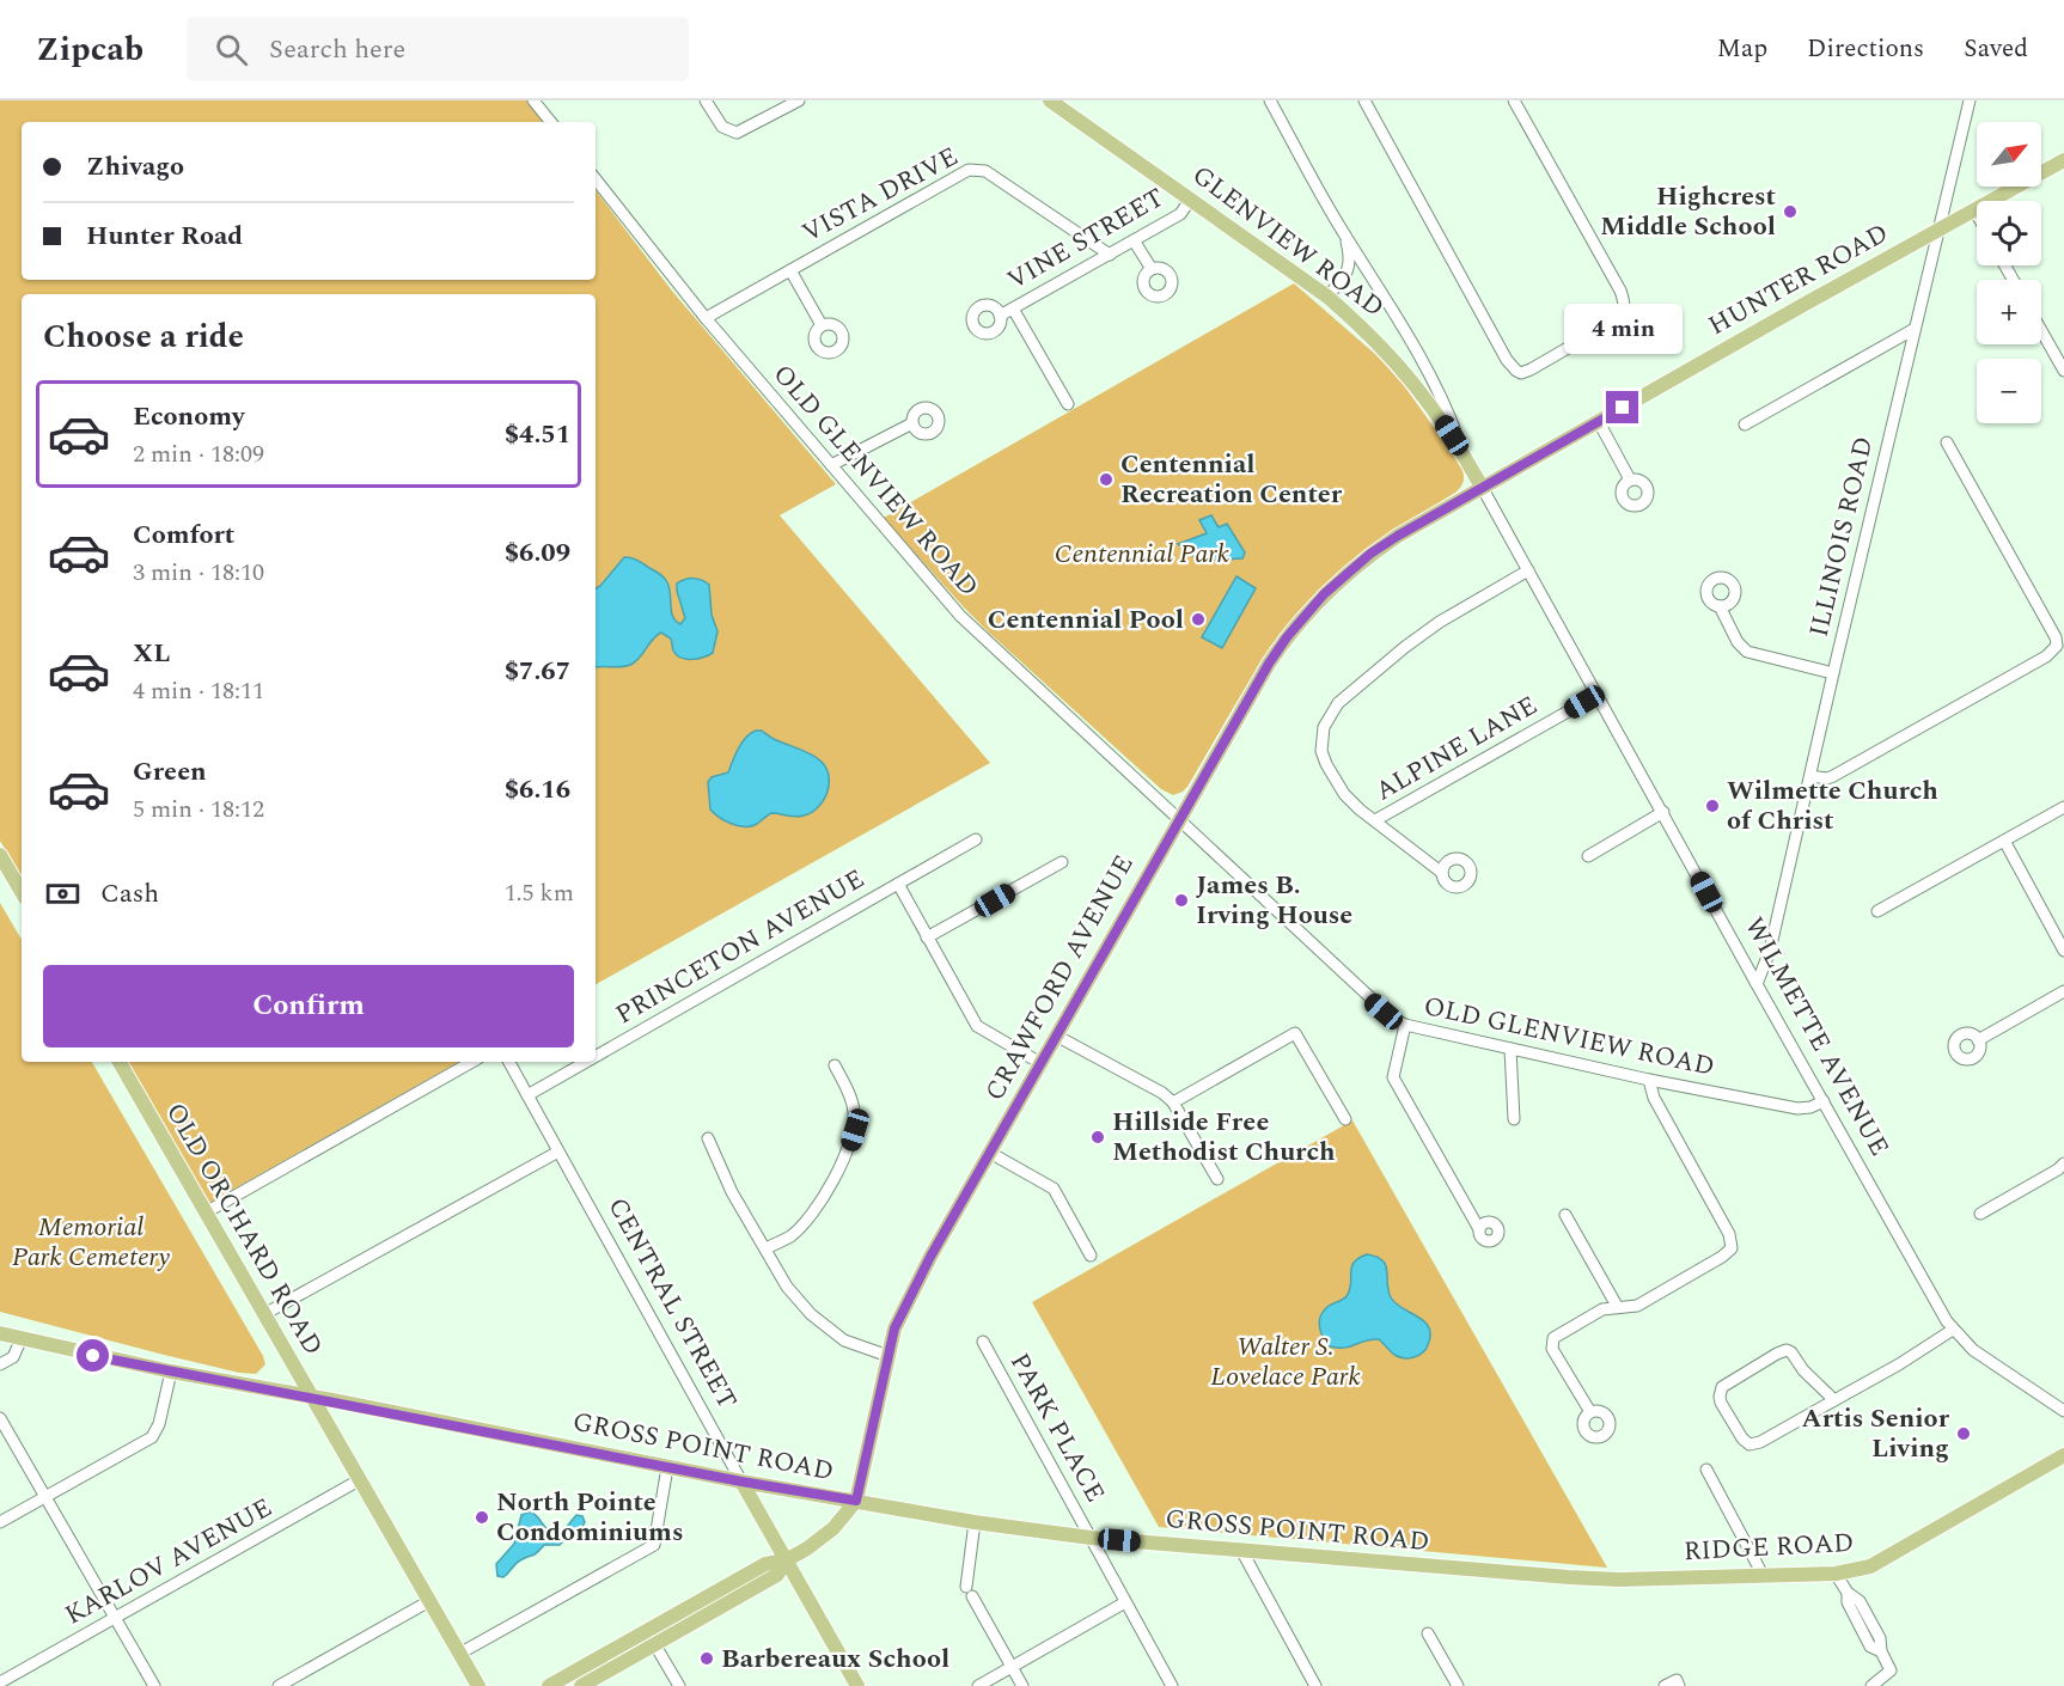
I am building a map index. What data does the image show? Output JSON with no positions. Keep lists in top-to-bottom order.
{
  "streets": {
    "main road": [
      "GLENVIEW ROAD",
      "HUNTER ROAD",
      "CRAWFORD AVENUE",
      "WILMETTE AVENUE",
      "OLD ORCHARD ROAD",
      "CENTRAL STREET",
      "GROSS POINT ROAD",
      "RIDGE ROAD"
    ],
    "street": [
      "VISTA DRIVE",
      "VINE STREET",
      "OLD GLENVIEW ROAD",
      "ILLINOIS ROAD",
      "ALPINE LANE",
      "PRINCETON AVENUE",
      "PARK PLACE",
      "KARLOV AVENUE"
    ]
  },
  "crossings": [
    ["VISTA DRIVE", "VINE STREET"],
    ["VISTA DRIVE", "OLD GLENVIEW ROAD"],
    ["VINE STREET", "GLENVIEW ROAD"],
    ["GLENVIEW ROAD", "WILMETTE AVENUE"],
    ["HUNTER ROAD", "ILLINOIS ROAD"],
    ["HUNTER ROAD", "CRAWFORD AVENUE"],
    ["HUNTER ROAD", "WILMETTE AVENUE"],
    ["OLD GLENVIEW ROAD", "CRAWFORD AVENUE"],
    ["OLD GLENVIEW ROAD", "WILMETTE AVENUE"],
    ["ILLINOIS ROAD", "WILMETTE AVENUE"],
    ["ALPINE LANE", "WILMETTE AVENUE"],
    ["PRINCETON AVENUE", "CENTRAL STREET"],
    ["CRAWFORD AVENUE", "WILMETTE AVENUE"],
    ["CRAWFORD AVENUE", "CENTRAL STREET"],
    ["CRAWFORD AVENUE", "GROSS POINT ROAD"],
    ["OLD ORCHARD ROAD", "GROSS POINT ROAD"],
    ["OLD ORCHARD ROAD", "KARLOV AVENUE"],
    ["CENTRAL STREET", "GROSS POINT ROAD"],
    ["PARK PLACE", "GROSS POINT ROAD"],
    ["GROSS POINT ROAD", "RIDGE ROAD"]
  ],
  "parks": ["Centennial Park", "Memorial Park Cemetery", "Walter S. Lovelace Park"],
  "places": [
    "Highcrest Middle School",
    "Centennial Recreation Center",
    "Centennial Pool",
    "Wilmette Church of Christ",
    "James B. Irving House",
    "Hillside Free Methodist Church",
    "Artis Senior Living",
    "North Pointe Condominiums",
    "Barbereaux School"
  ],
  "north": "top right",
  "page": {
    "header": "Zipcab",
    "search": "Search here",
    "nav": ["Map", "Directions", "Saved"],
    "map_buttons": ["+", "−"],
    "banner": ["Zhivago", "Hunter Road"],
    "heading": "Choose a ride",
    "bubble": "4 min",
    "list": [
      {
        "name": "Economy",
        "note": "2 min · 18:09",
        "value": "$4.51"
      },
      {
        "name": "Comfort",
        "note": "3 min · 18:10",
        "value": "$6.09"
      },
      {
        "name": "XL",
        "note": "4 min · 18:11",
        "value": "$7.67"
      },
      {
        "name": "Green",
        "note": "5 min · 18:12",
        "value": "$6.16"
      }
    ],
    "pay": ["Cash", "1.5 km"],
    "buttons": "Confirm"
  }
}
